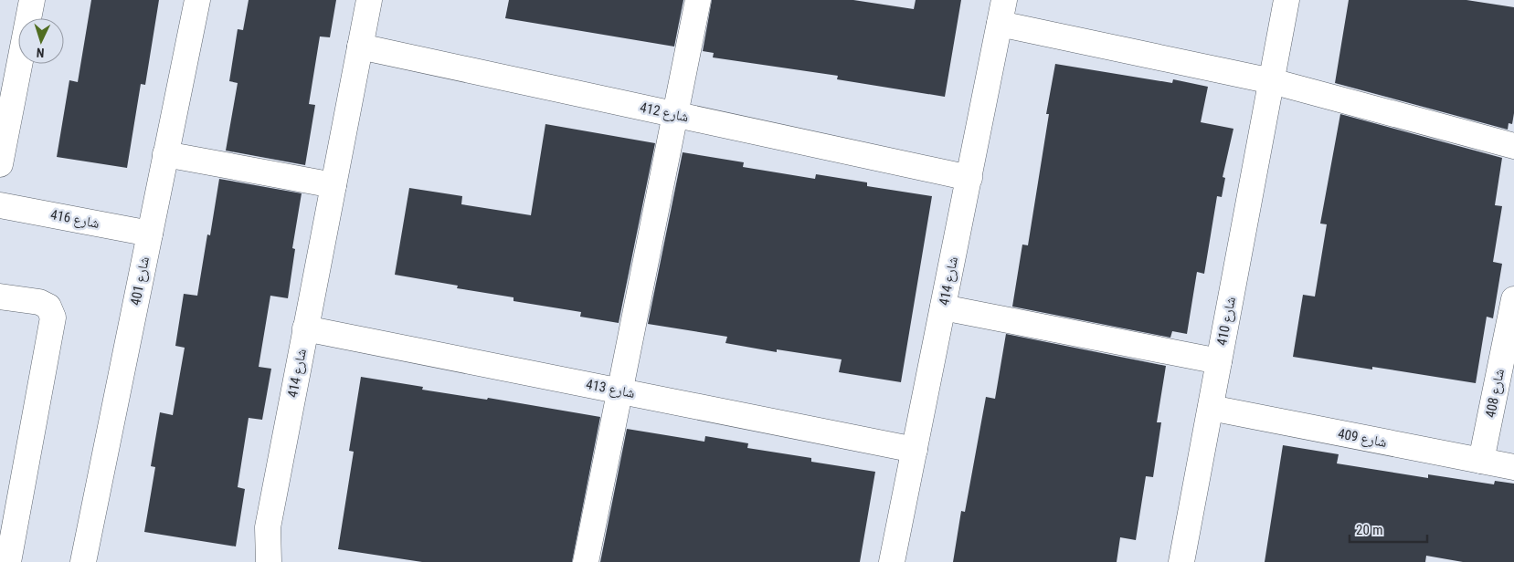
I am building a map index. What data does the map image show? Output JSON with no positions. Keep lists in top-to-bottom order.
{
  "streets": {
    "street": [
      "شارع 412",
      "شارع 416",
      "شارع 401",
      "شارع 414",
      "شارع 410",
      "شارع 413",
      "شارع 408",
      "شارع 409"
    ]
  },
  "crossings": [
    ["شارع 412", "شارع 414"],
    ["شارع 416", "شارع 401"],
    ["شارع 414", "شارع 413"],
    ["شارع 410", "شارع 409"],
    ["شارع 408", "شارع 409"]
  ],
  "scale_bar": "20 m",
  "north": "bottom"
}
